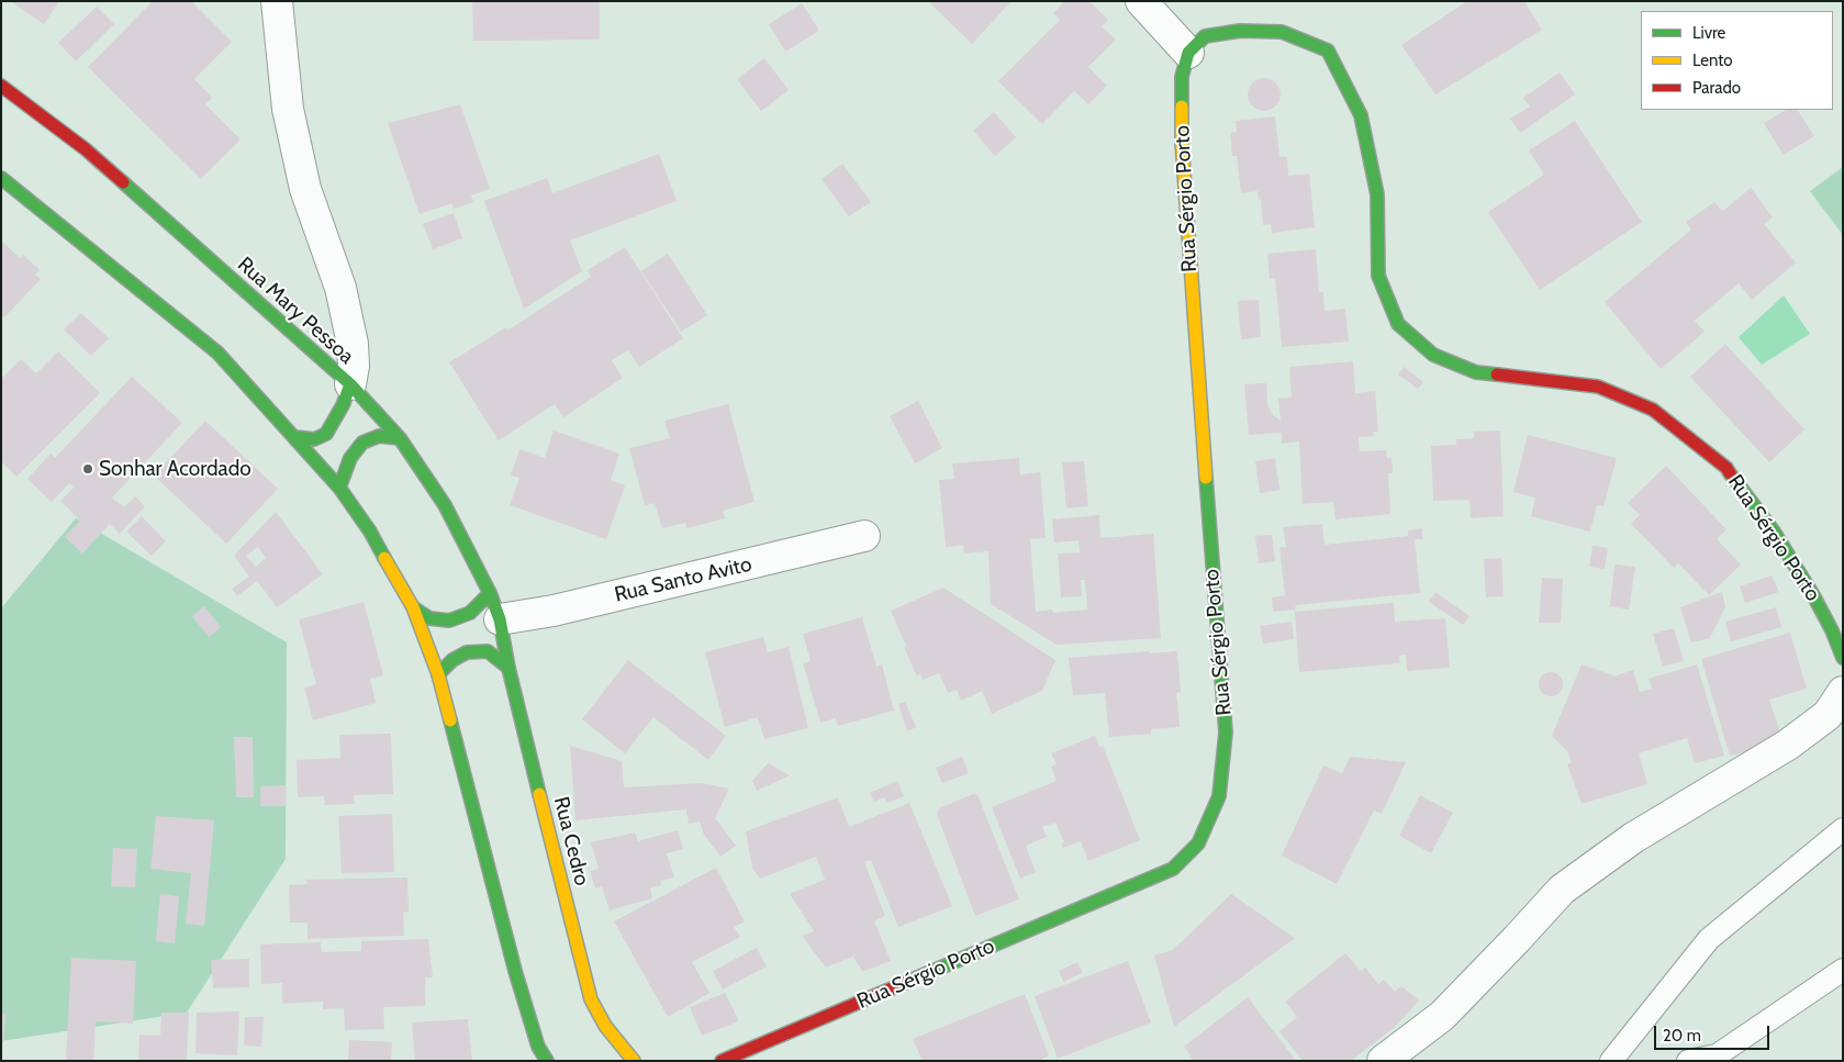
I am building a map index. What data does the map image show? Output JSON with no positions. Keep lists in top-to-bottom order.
{
  "streets": {
    "street": [
      "Rua Sérgio Porto",
      "Rua Mary Pessoa",
      "Rua Santo Avito",
      "Rua Cedro"
    ]
  },
  "crossings": [
    ["Rua Mary Pessoa", "Rua Santo Avito"],
    ["Rua Mary Pessoa", "Rua Cedro"],
    ["Rua Santo Avito", "Rua Cedro"]
  ],
  "places": ["Sonhar Acordado"],
  "legend": ["Livre", "Lento", "Parado"],
  "scale_bar": "20 m"
}
